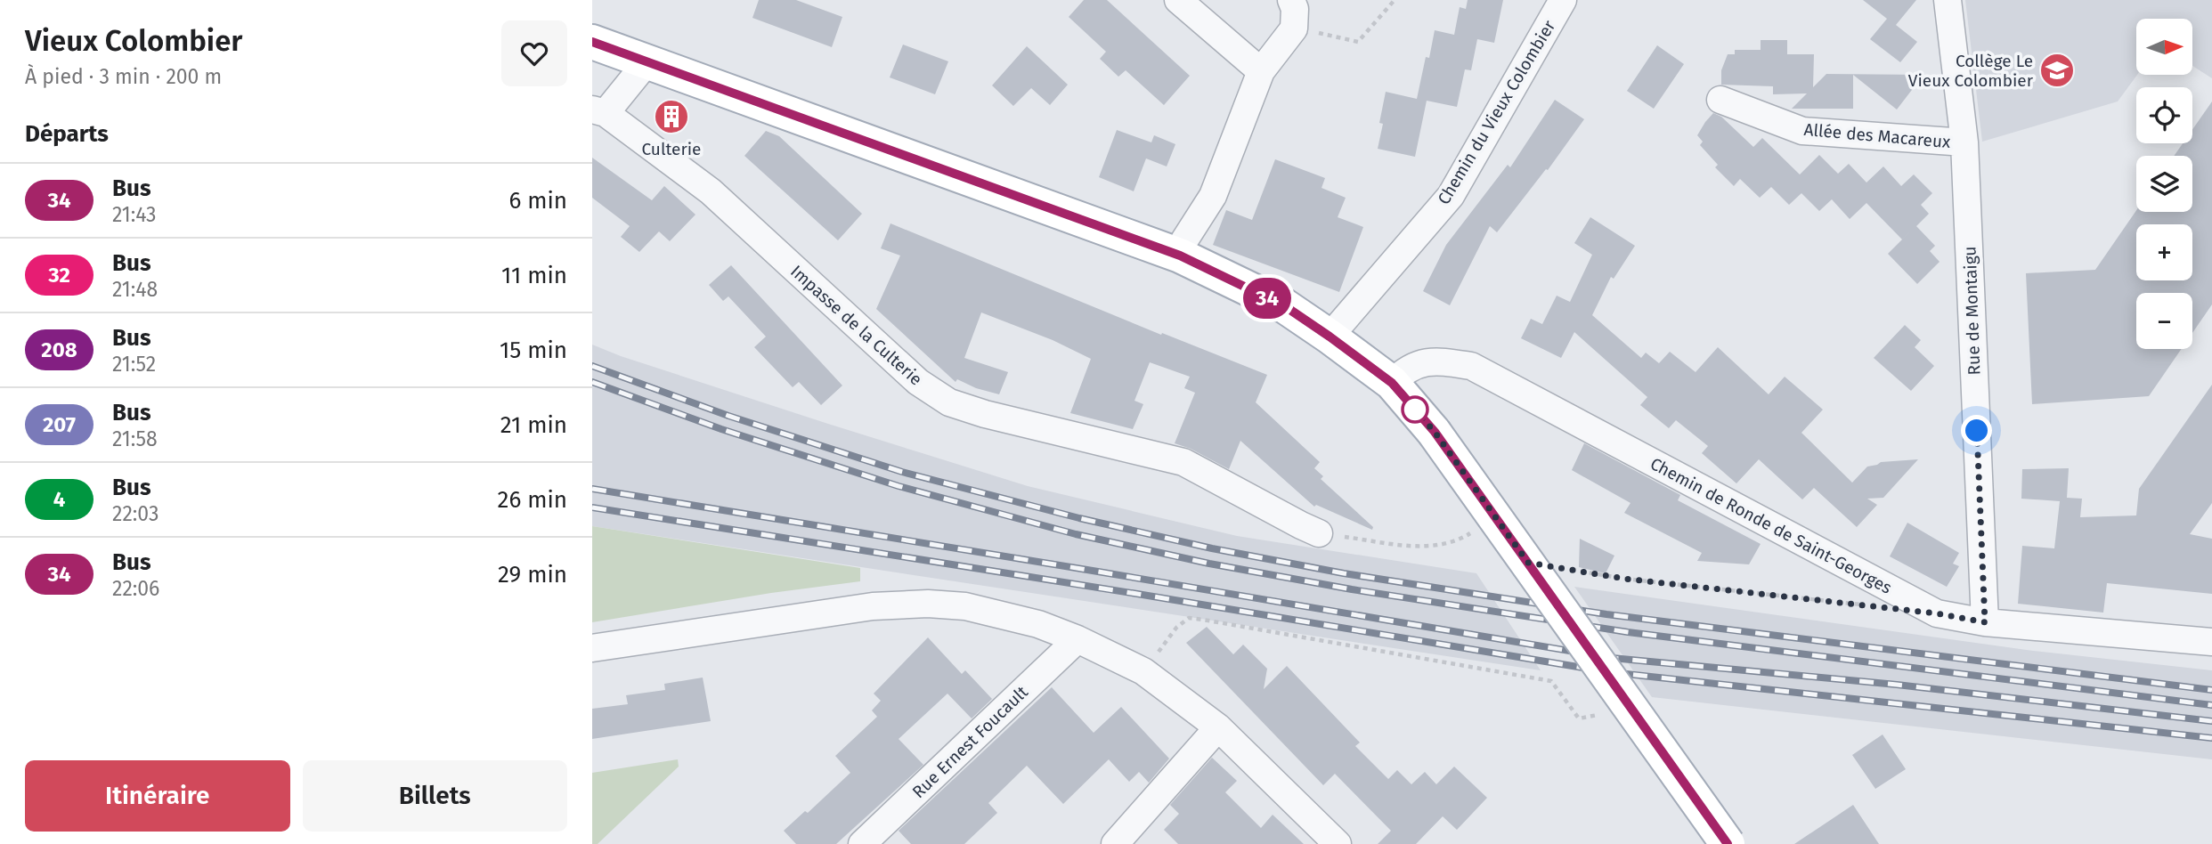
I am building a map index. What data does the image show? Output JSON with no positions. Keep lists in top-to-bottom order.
{
  "streets": {
    "street": [
      "Chemin du Vieux Colombier",
      "Allée des Macareux",
      "Rue de Montaigu",
      "Impasse de la Culterie",
      "Chemin de Ronde de Saint-Georges",
      "Rue Ernest Foucault"
    ]
  },
  "crossings": [
    ["Allée des Macareux", "Rue de Montaigu"],
    ["Rue de Montaigu", "Chemin de Ronde de Saint-Georges"]
  ],
  "places": {
    "school or university": ["Collège Le Vieux Colombier"],
    "building": ["Culterie"]
  },
  "lines": ["bus line 34"],
  "north": "right",
  "page": {
    "heading": [
      ["Vieux Colombier", "À pied · 3 min · 200 m"],
      "Départs"
    ],
    "on_map": "34",
    "map_buttons": ["+", "−"],
    "list": [
      {
        "mark": "34",
        "name": "Bus",
        "note": "21:43",
        "value": "6 min"
      },
      {
        "mark": "32",
        "name": "Bus",
        "note": "21:48",
        "value": "11 min"
      },
      {
        "mark": "208",
        "name": "Bus",
        "note": "21:52",
        "value": "15 min"
      },
      {
        "mark": "207",
        "name": "Bus",
        "note": "21:58",
        "value": "21 min"
      },
      {
        "mark": "4",
        "name": "Bus",
        "note": "22:03",
        "value": "26 min"
      },
      {
        "mark": "34",
        "name": "Bus",
        "note": "22:06",
        "value": "29 min"
      }
    ],
    "buttons": ["Itinéraire", "Billets"]
  }
}
